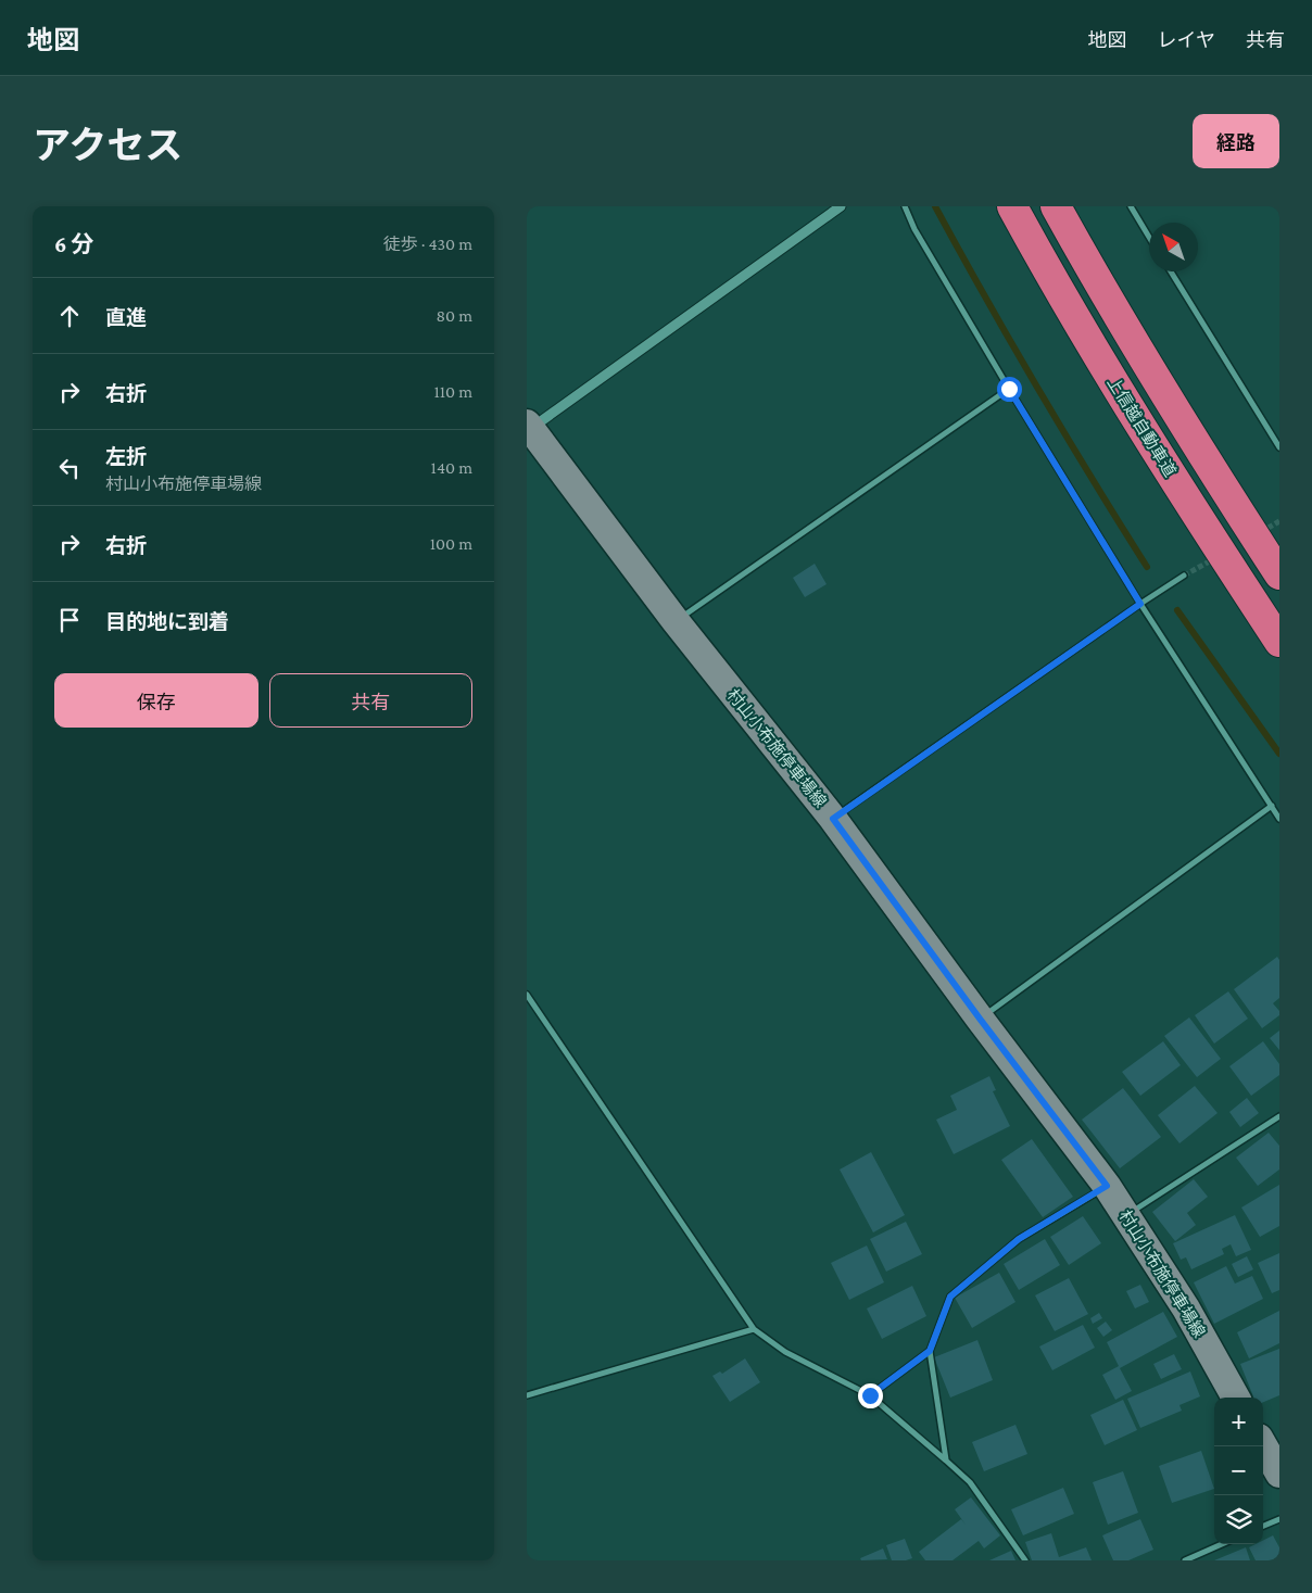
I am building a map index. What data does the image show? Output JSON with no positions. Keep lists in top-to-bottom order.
{
  "streets": {
    "highway": ["上信越自動車道"],
    "main road": ["村山小布施停車場線"]
  },
  "north": "top left",
  "page": {
    "header": "地図",
    "nav": ["地図", "レイヤ", "共有"],
    "title": "アクセス",
    "buttons": [
      "経路",
      ["保存", "共有"]
    ],
    "heading": ["6 分", "徒歩 · 430 m"],
    "list": [
      ["直進", "80 m"],
      ["右折", "110 m"],
      ["左折", "村山小布施停車場線", "140 m"],
      ["右折", "100 m"],
      "目的地に到着"
    ],
    "map_buttons": ["+", "−"]
  }
}
